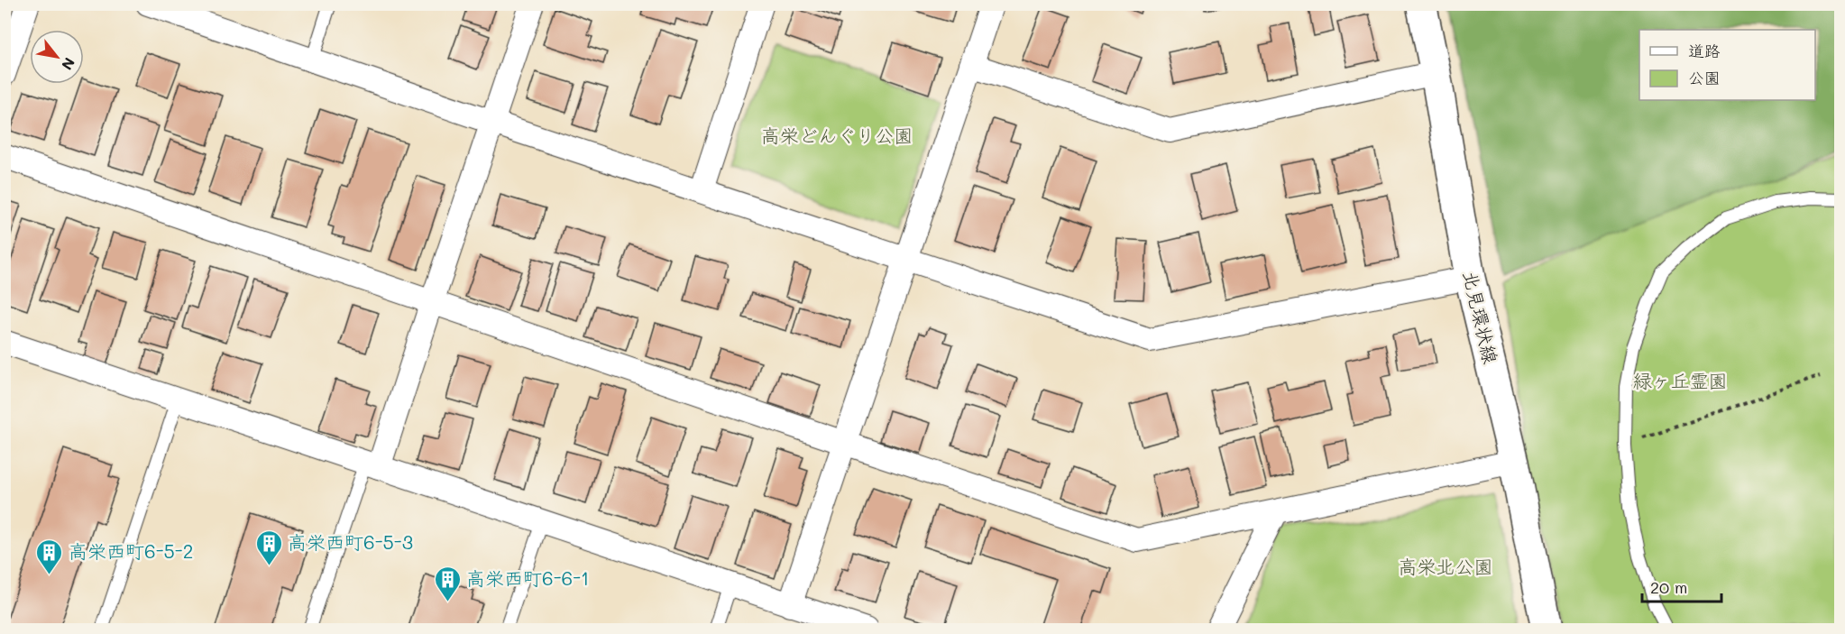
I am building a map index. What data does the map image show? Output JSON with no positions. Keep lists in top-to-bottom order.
{
  "streets": {
    "main road": ["北見環状線"]
  },
  "parks": ["高栄どんぐり公園", "緑ヶ丘霊園", "高栄北公園"],
  "places": {
    "building": ["高栄西町6-5-3", "高栄西町6-5-2", "高栄西町6-6-1"]
  },
  "legend": ["道路", "公園"],
  "scale_bar": "20 m",
  "north": "bottom right"
}
